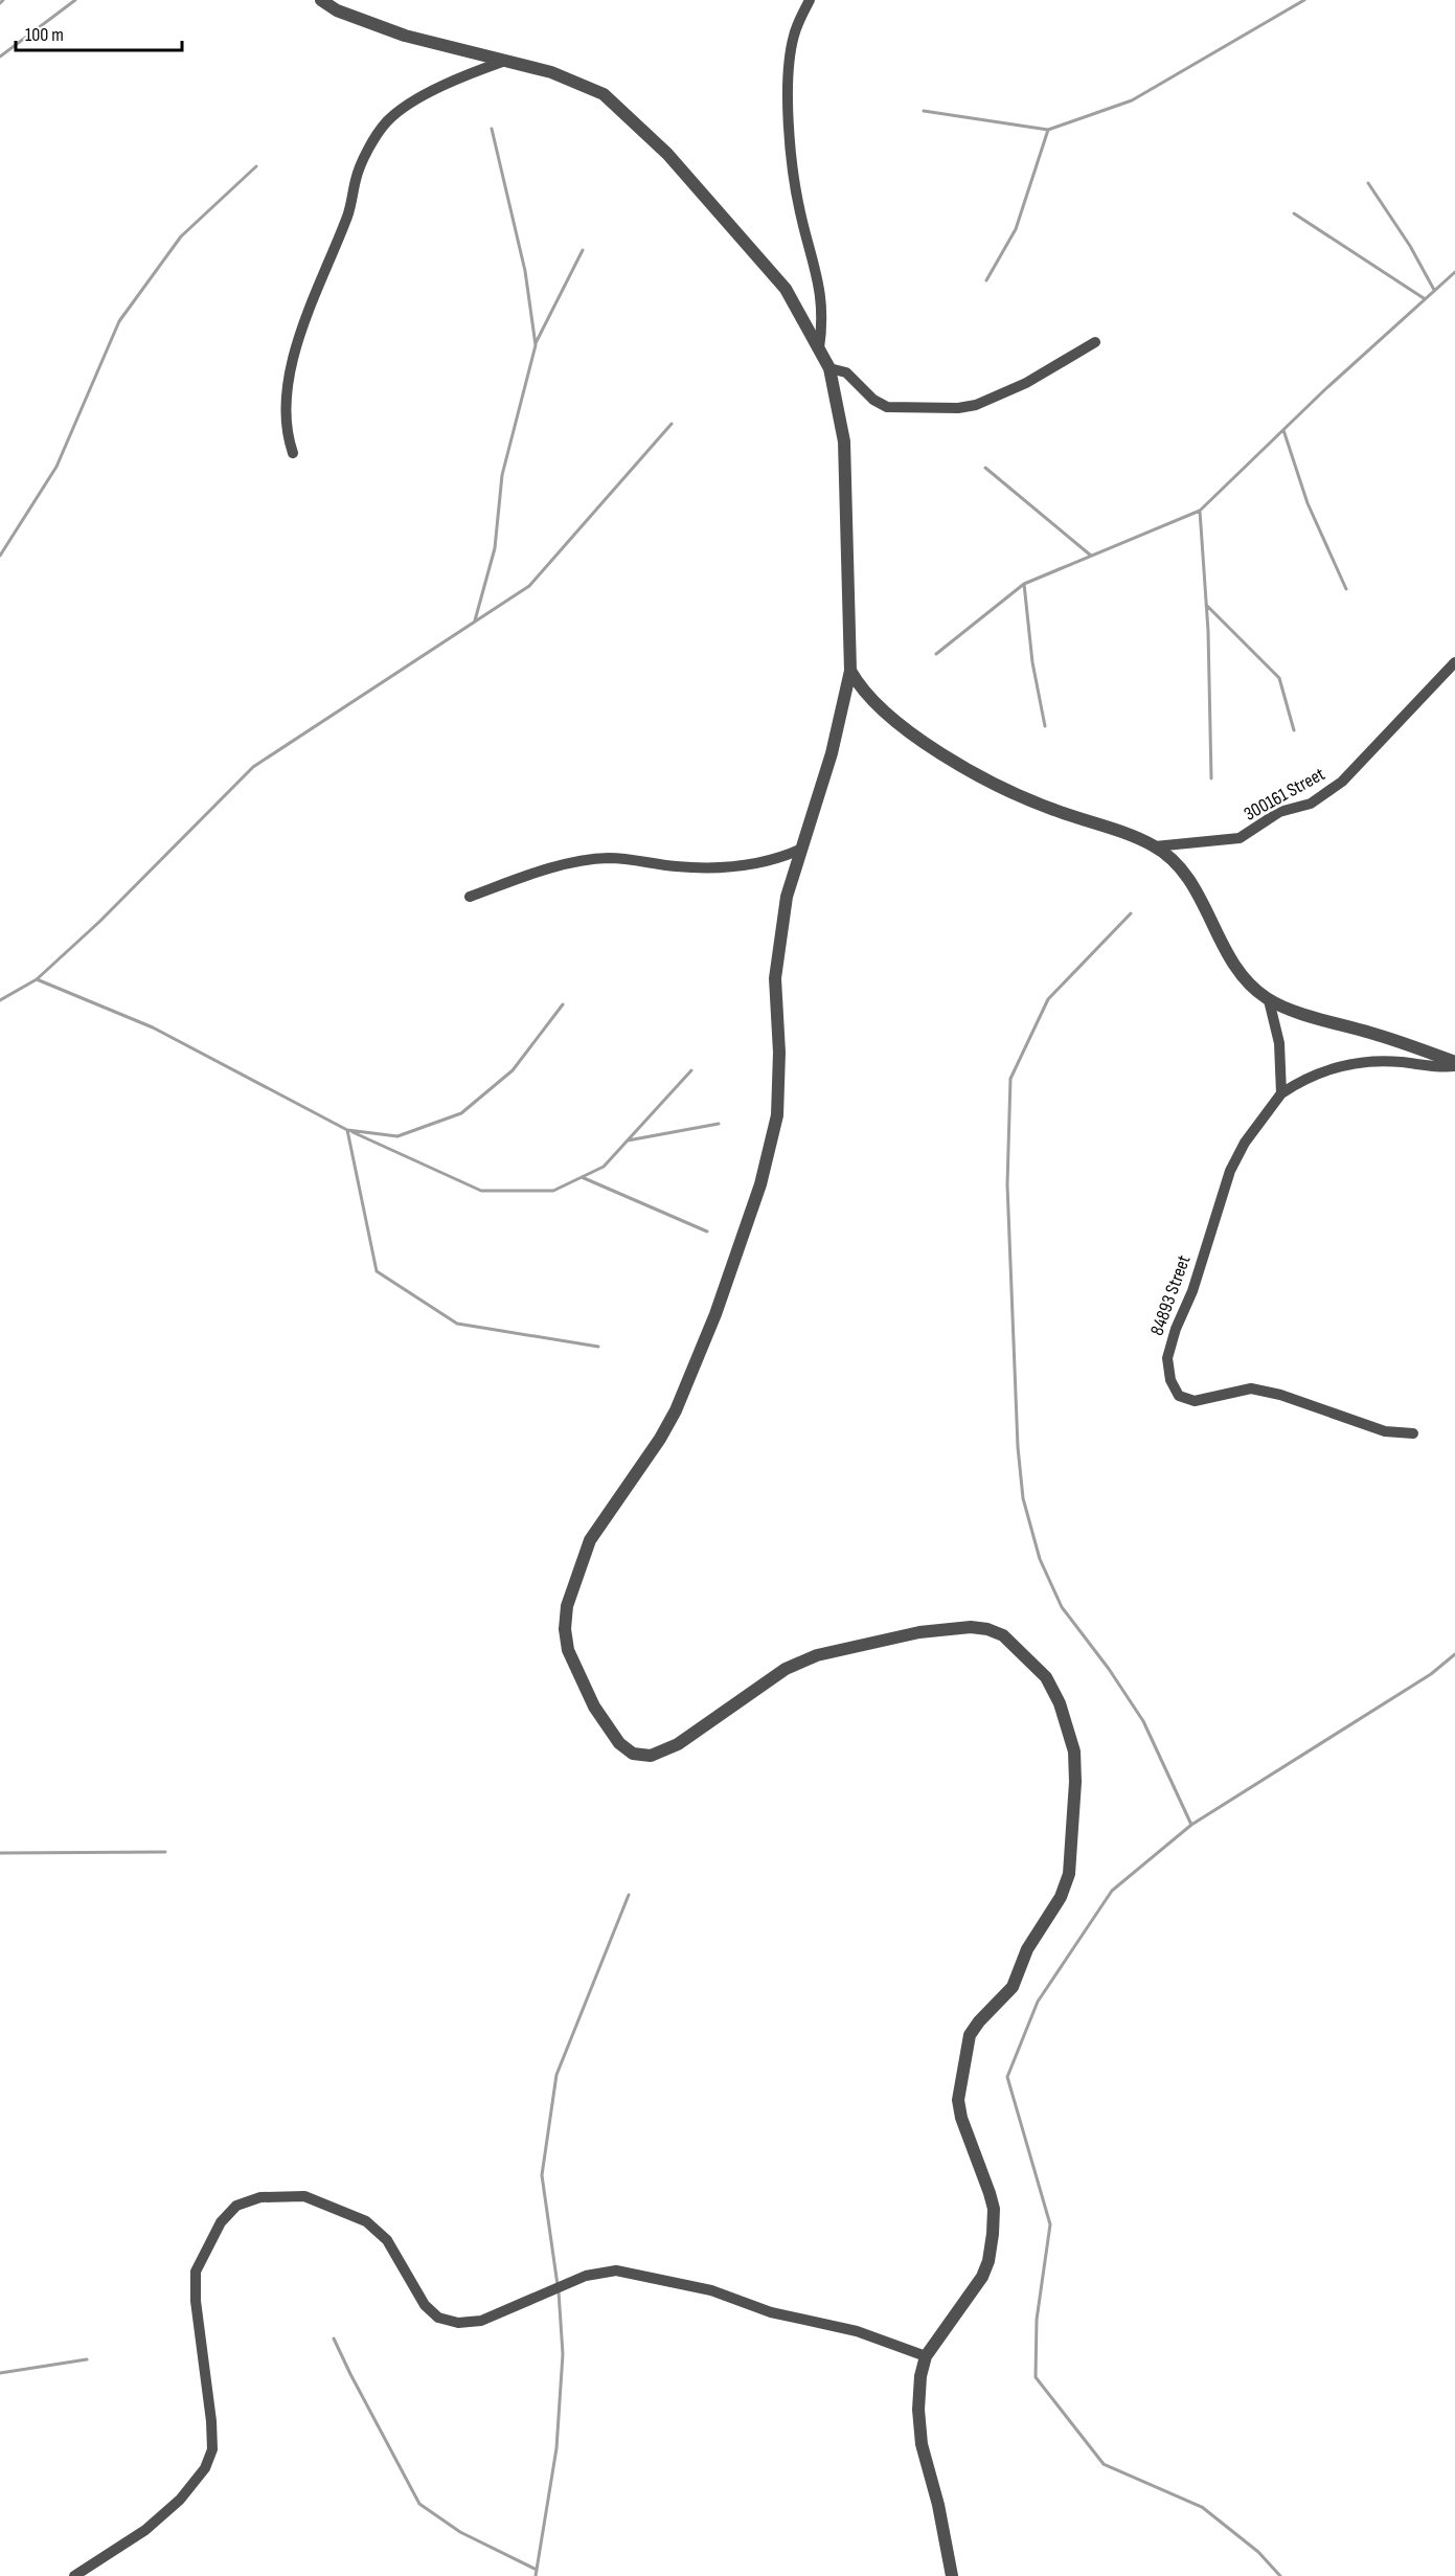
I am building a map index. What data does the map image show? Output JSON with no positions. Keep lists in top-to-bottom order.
{
  "streets": {
    "street": ["300161 Street", "84893 Street"]
  },
  "scale_bar": "100 m"
}
